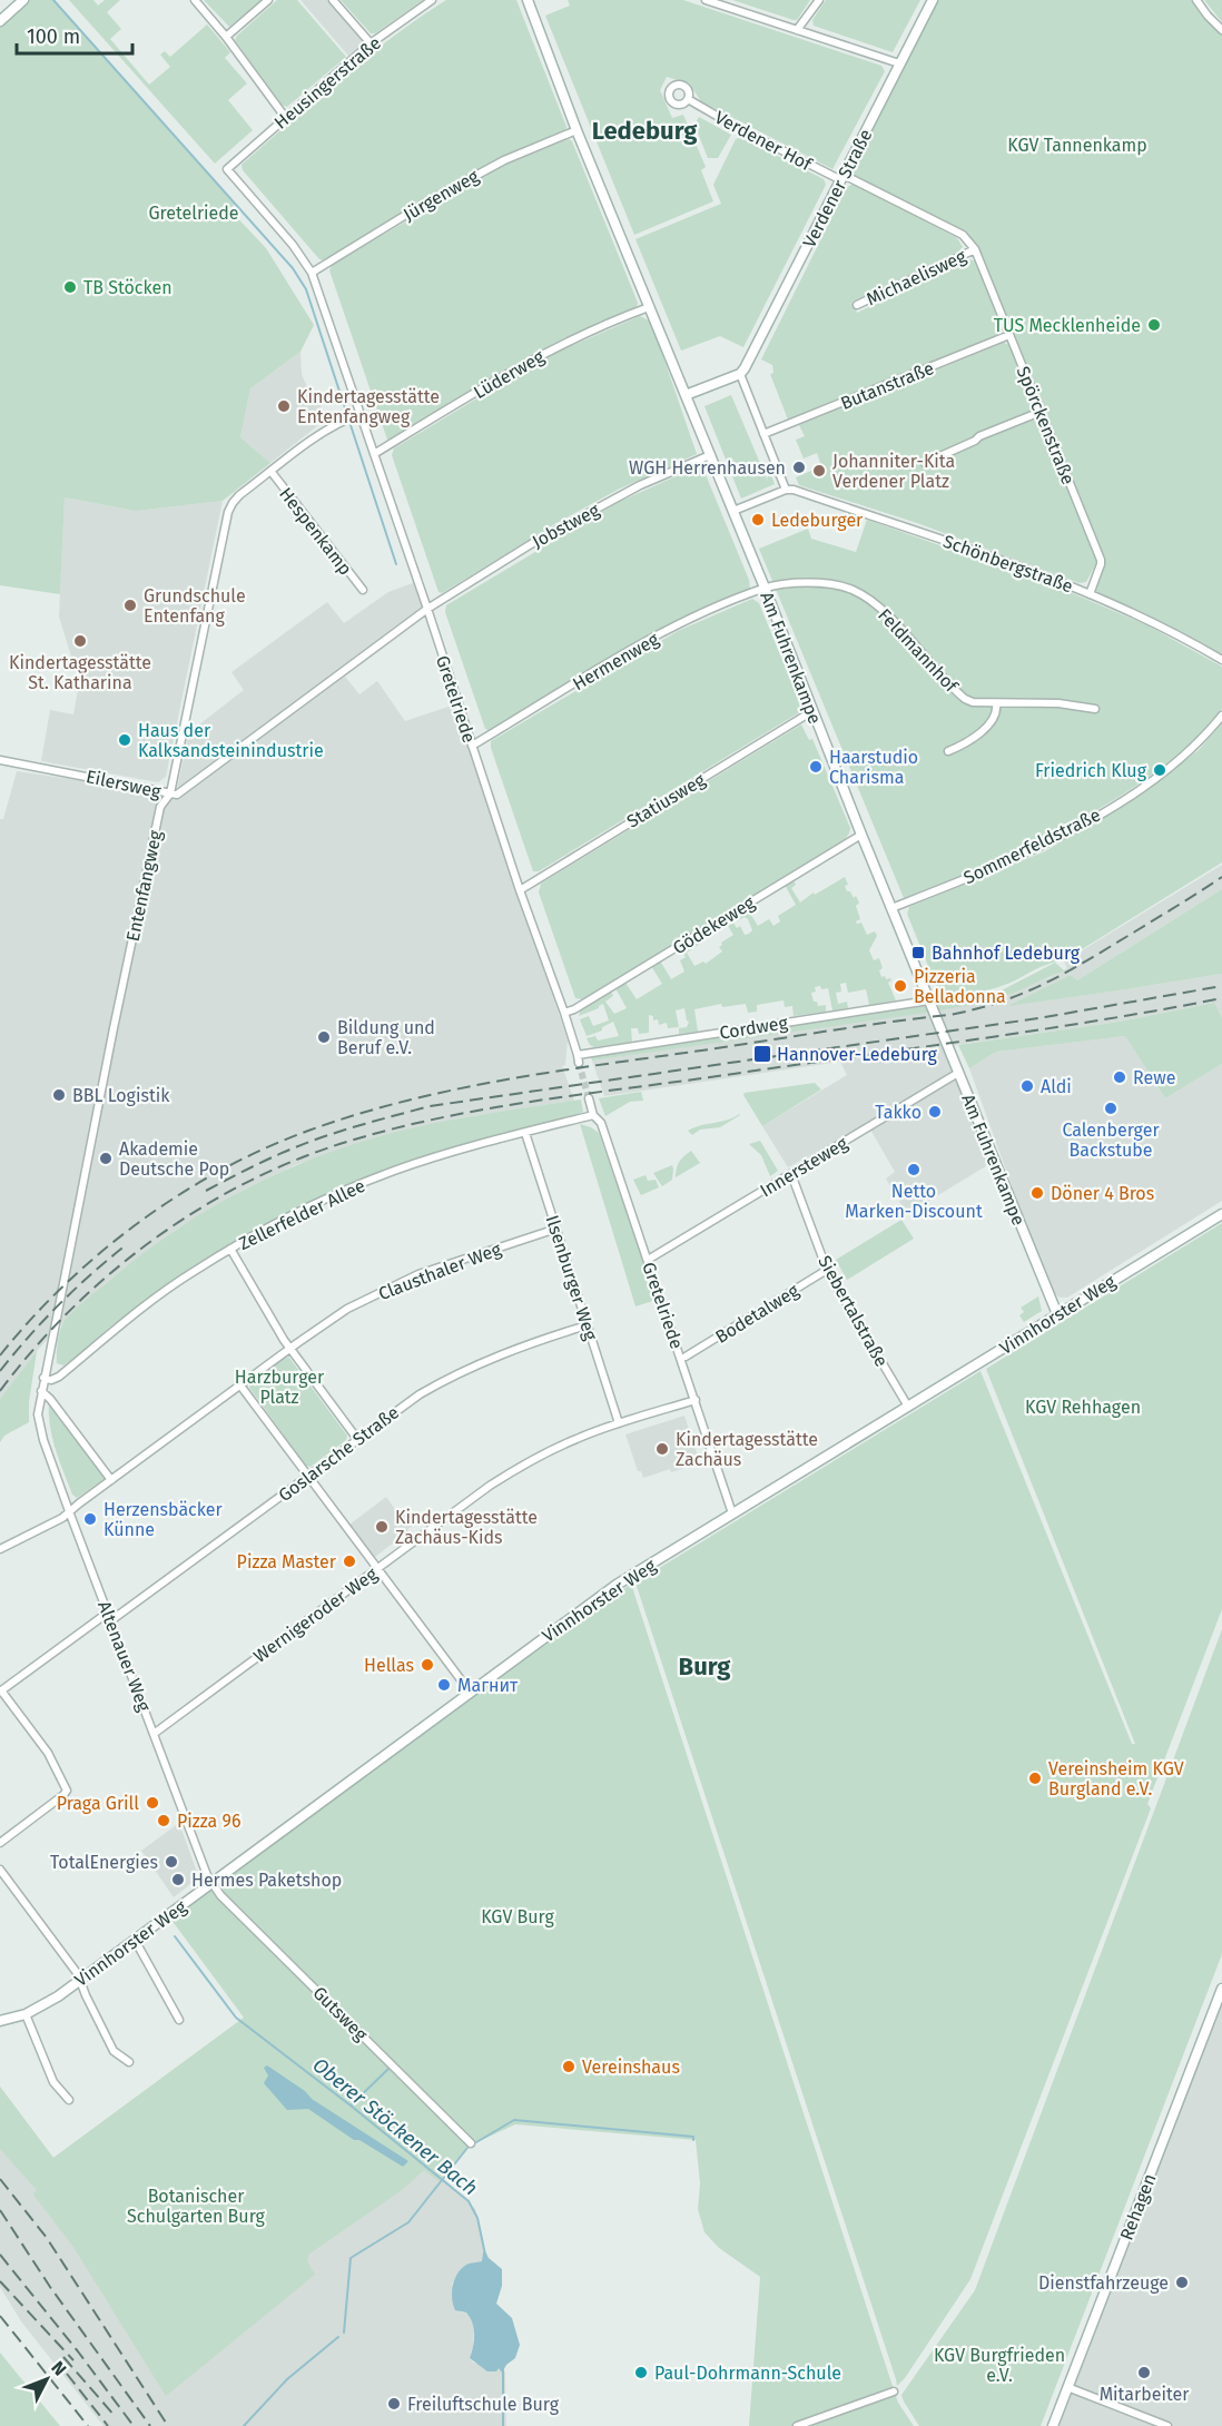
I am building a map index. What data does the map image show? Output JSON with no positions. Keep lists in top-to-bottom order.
{
  "streets": {
    "street": [
      "Heusingerstraße",
      "Verdener Hof",
      "Verdener Straße",
      "Jürgenweg",
      "Michaelisweg",
      "Lüderweg",
      "Butanstraße",
      "Spörckenstraße",
      "Jobstweg",
      "Hespenkamp",
      "Schönbergstraße",
      "Feldmannhof",
      "Am Fuhrenkampe",
      "Hermenweg",
      "Gretelriede",
      "Eilersweg",
      "Statiusweg",
      "Sommerfeldstraße",
      "Entenfangweg",
      "Gödekeweg",
      "Cordweg",
      "Innersteweg",
      "Zellerfelder Allee",
      "Clausthaler Weg",
      "Ilsenburger Weg",
      "Siebertalstraße",
      "Bodetalweg",
      "Vinnhorster Weg",
      "Goslarsche Straße",
      "Wernigeroder Weg",
      "Altenauer Weg",
      "Gutsweg",
      "Rehagen"
    ]
  },
  "crossings": [
    ["Heusingerstraße", "Gretelriede"],
    ["Verdener Hof", "Verdener Straße"],
    ["Verdener Hof", "Spörckenstraße"],
    ["Verdener Straße", "Spörckenstraße"],
    ["Jürgenweg", "Am Fuhrenkampe"],
    ["Jürgenweg", "Gretelriede"],
    ["Michaelisweg", "Spörckenstraße"],
    ["Lüderweg", "Am Fuhrenkampe"],
    ["Lüderweg", "Gretelriede"],
    ["Butanstraße", "Spörckenstraße"],
    ["Spörckenstraße", "Schönbergstraße"],
    ["Jobstweg", "Am Fuhrenkampe"],
    ["Jobstweg", "Gretelriede"],
    ["Jobstweg", "Eilersweg"],
    ["Hespenkamp", "Entenfangweg"],
    ["Feldmannhof", "Am Fuhrenkampe"],
    ["Feldmannhof", "Hermenweg"],
    ["Am Fuhrenkampe", "Hermenweg"],
    ["Am Fuhrenkampe", "Statiusweg"],
    ["Am Fuhrenkampe", "Sommerfeldstraße"],
    ["Am Fuhrenkampe", "Gödekeweg"],
    ["Am Fuhrenkampe", "Cordweg"],
    ["Am Fuhrenkampe", "Innersteweg"],
    ["Am Fuhrenkampe", "Vinnhorster Weg"],
    ["Hermenweg", "Gretelriede"],
    ["Gretelriede", "Eilersweg"],
    ["Gretelriede", "Statiusweg"],
    ["Gretelriede", "Entenfangweg"],
    ["Gretelriede", "Gödekeweg"],
    ["Gretelriede", "Cordweg"],
    ["Gretelriede", "Innersteweg"],
    ["Gretelriede", "Zellerfelder Allee"],
    ["Gretelriede", "Vinnhorster Weg"],
    ["Gretelriede", "Wernigeroder Weg"],
    ["Eilersweg", "Entenfangweg"],
    ["Entenfangweg", "Zellerfelder Allee"],
    ["Entenfangweg", "Altenauer Weg"],
    ["Innersteweg", "Siebertalstraße"],
    ["Zellerfelder Allee", "Ilsenburger Weg"],
    ["Clausthaler Weg", "Ilsenburger Weg"],
    ["Clausthaler Weg", "Altenauer Weg"],
    ["Ilsenburger Weg", "Goslarsche Straße"],
    ["Ilsenburger Weg", "Wernigeroder Weg"],
    ["Siebertalstraße", "Bodetalweg"],
    ["Siebertalstraße", "Vinnhorster Weg"],
    ["Vinnhorster Weg", "Altenauer Weg"],
    ["Vinnhorster Weg", "Gutsweg"],
    ["Goslarsche Straße", "Altenauer Weg"],
    ["Wernigeroder Weg", "Altenauer Weg"],
    ["Altenauer Weg", "Gutsweg"]
  ],
  "districts": ["Ledeburg", "Burg"],
  "water": ["Oberer Stöckener Bach"],
  "parks": [
    "KGV Tannenkamp",
    "Gretelriede",
    "Harzburger Platz",
    "KGV Rehhagen",
    "KGV Burg",
    "Botanischer Schulgarten Burg",
    "KGV Burgfrieden e.V."
  ],
  "places": {
    "other": [
      "TB Stöcken",
      "TUS Mecklenheide",
      "Kindertagesstätte Entenfangweg",
      "WGH Herrenhausen",
      "Johanniter-Kita Verdener Platz",
      "Ledeburger",
      "Grundschule Entenfang",
      "Kindertagesstätte St. Katharina",
      "Haus der Kalksandsteinindustrie",
      "Haarstudio Charisma",
      "Friedrich Klug",
      "Pizzeria Belladonna",
      "Bildung und Beruf e.V.",
      "Rewe",
      "Aldi",
      "BBL Logistik",
      "Calenberger Backstube",
      "Takko",
      "Akademie Deutsche Pop",
      "Netto Marken-Discount",
      "Döner 4 Bros",
      "Kindertagesstätte Zachäus",
      "Herzensbäcker Künne",
      "Kindertagesstätte Zachäus-Kids",
      "Pizza Master",
      "Hellas",
      "Магнит",
      "Vereinsheim KGV Burgland e.V.",
      "Praga Grill",
      "Pizza 96",
      "TotalEnergies",
      "Hermes Paketshop",
      "Vereinshaus",
      "Dienstfahrzeuge",
      "Paul-Dohrmann-Schule",
      "Mitarbeiter",
      "Freiluftschule Burg"
    ],
    "transit": ["Bahnhof Ledeburg", "Hannover-Ledeburg"]
  },
  "scale_bar": "100 m",
  "north": "top right"
}
